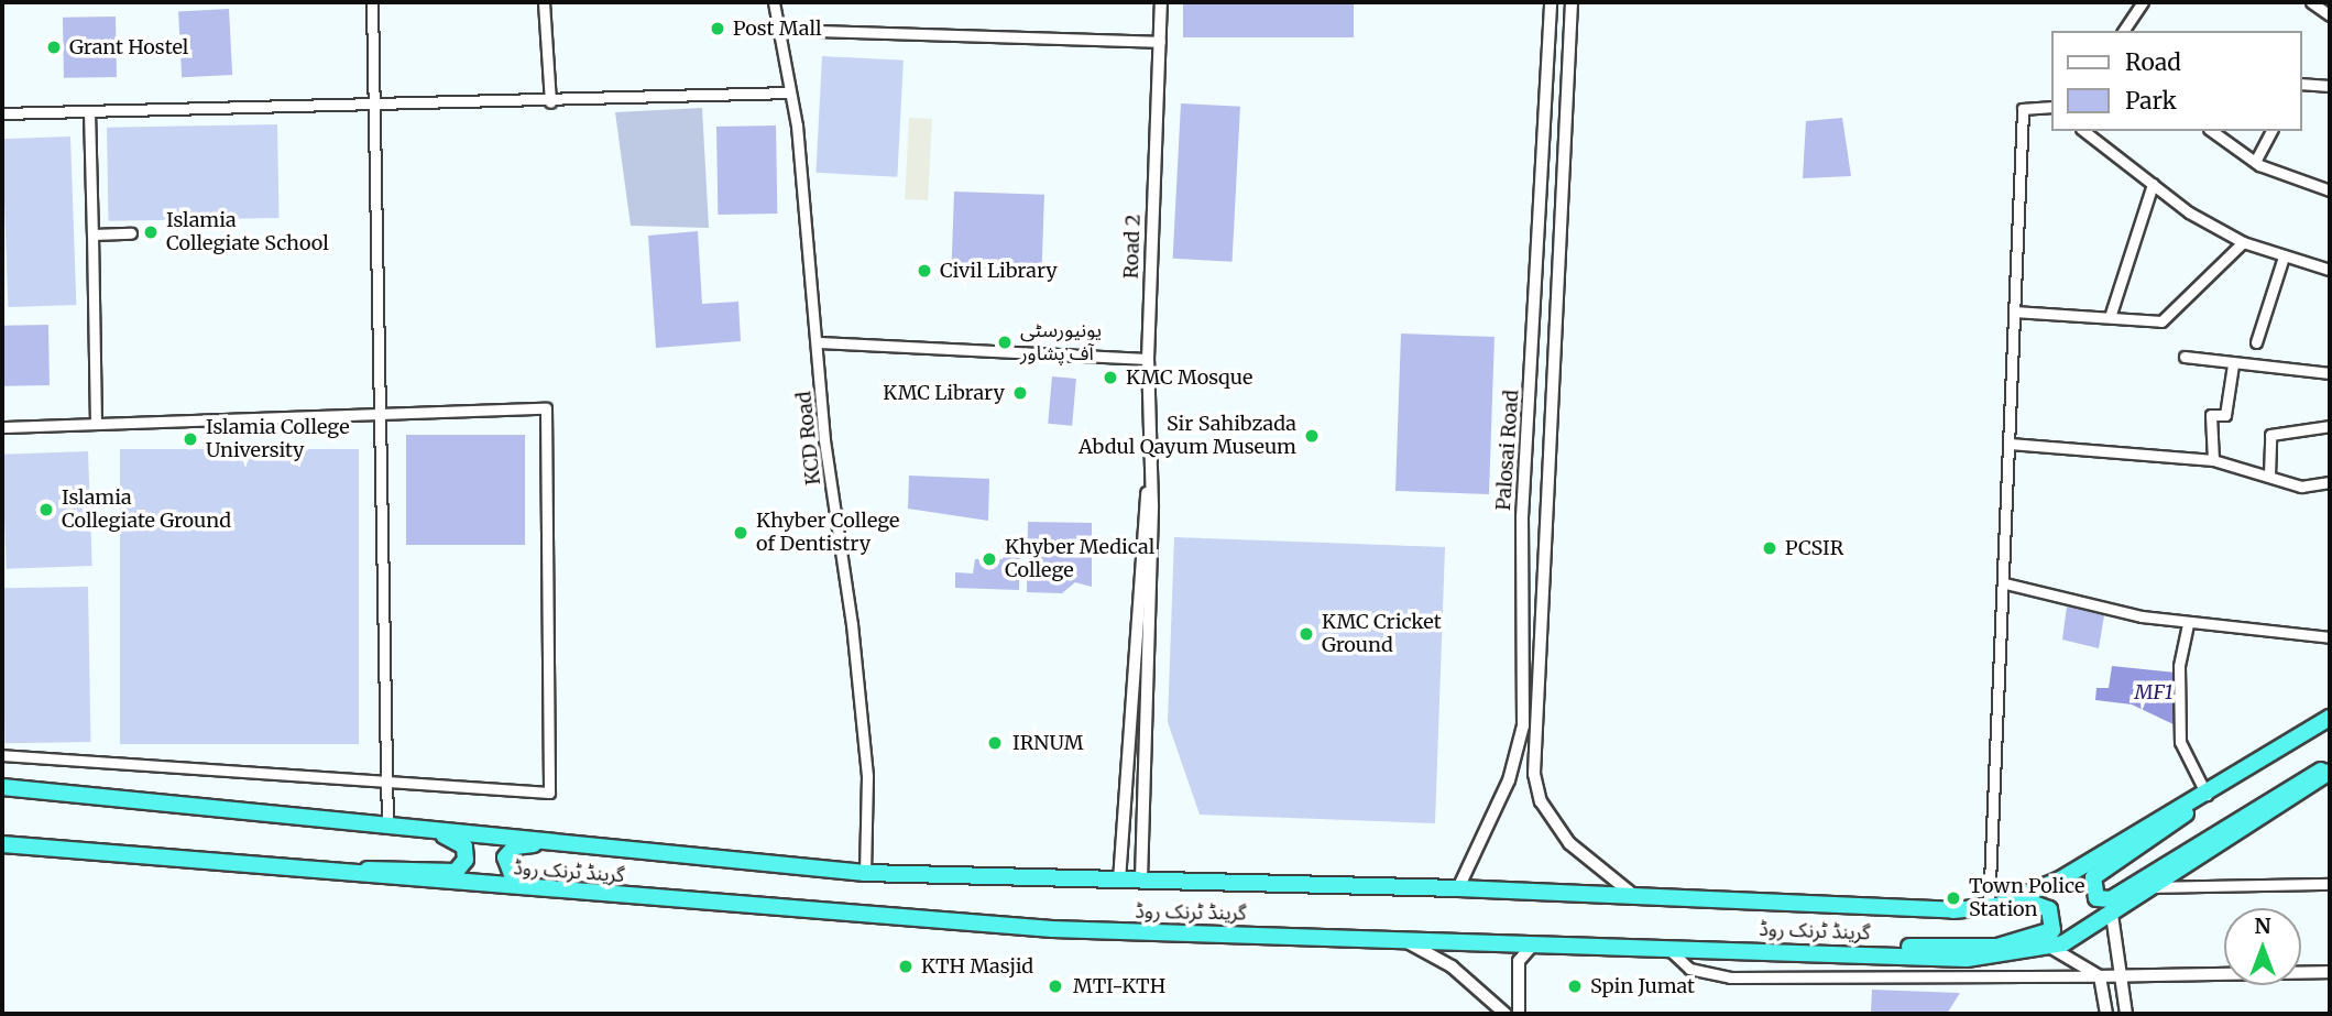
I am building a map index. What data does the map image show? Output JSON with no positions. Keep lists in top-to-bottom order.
{
  "streets": {
    "highway": ["گرینڈ ٹرنک روڈ"],
    "street": ["Road 2", "KCD Road", "Palosai Road"]
  },
  "crossings": [
    ["Road 2", "گرینڈ ٹرنک روڈ"],
    ["KCD Road", "گرینڈ ٹرنک روڈ"],
    ["Palosai Road", "گرینڈ ٹرنک روڈ"]
  ],
  "parks": ["MF1"],
  "places": [
    "Post Mall",
    "Grant Hostel",
    "Islamia Collegiate School",
    "Civil Library",
    "یونیورسٹی آف پشاور",
    "KMC Mosque",
    "KMC Library",
    "Sir Sahibzada Abdul Qayum Museum",
    "Islamia College University",
    "Islamia Collegiate Ground",
    "Khyber College of Dentistry",
    "PCSIR",
    "Khyber Medical College",
    "KMC Cricket Ground",
    "IRNUM",
    "Town Police Station",
    "KTH Masjid",
    "MTI-KTH",
    "Spin Jumat"
  ],
  "legend": ["Road", "Park"],
  "north": "top"
}
